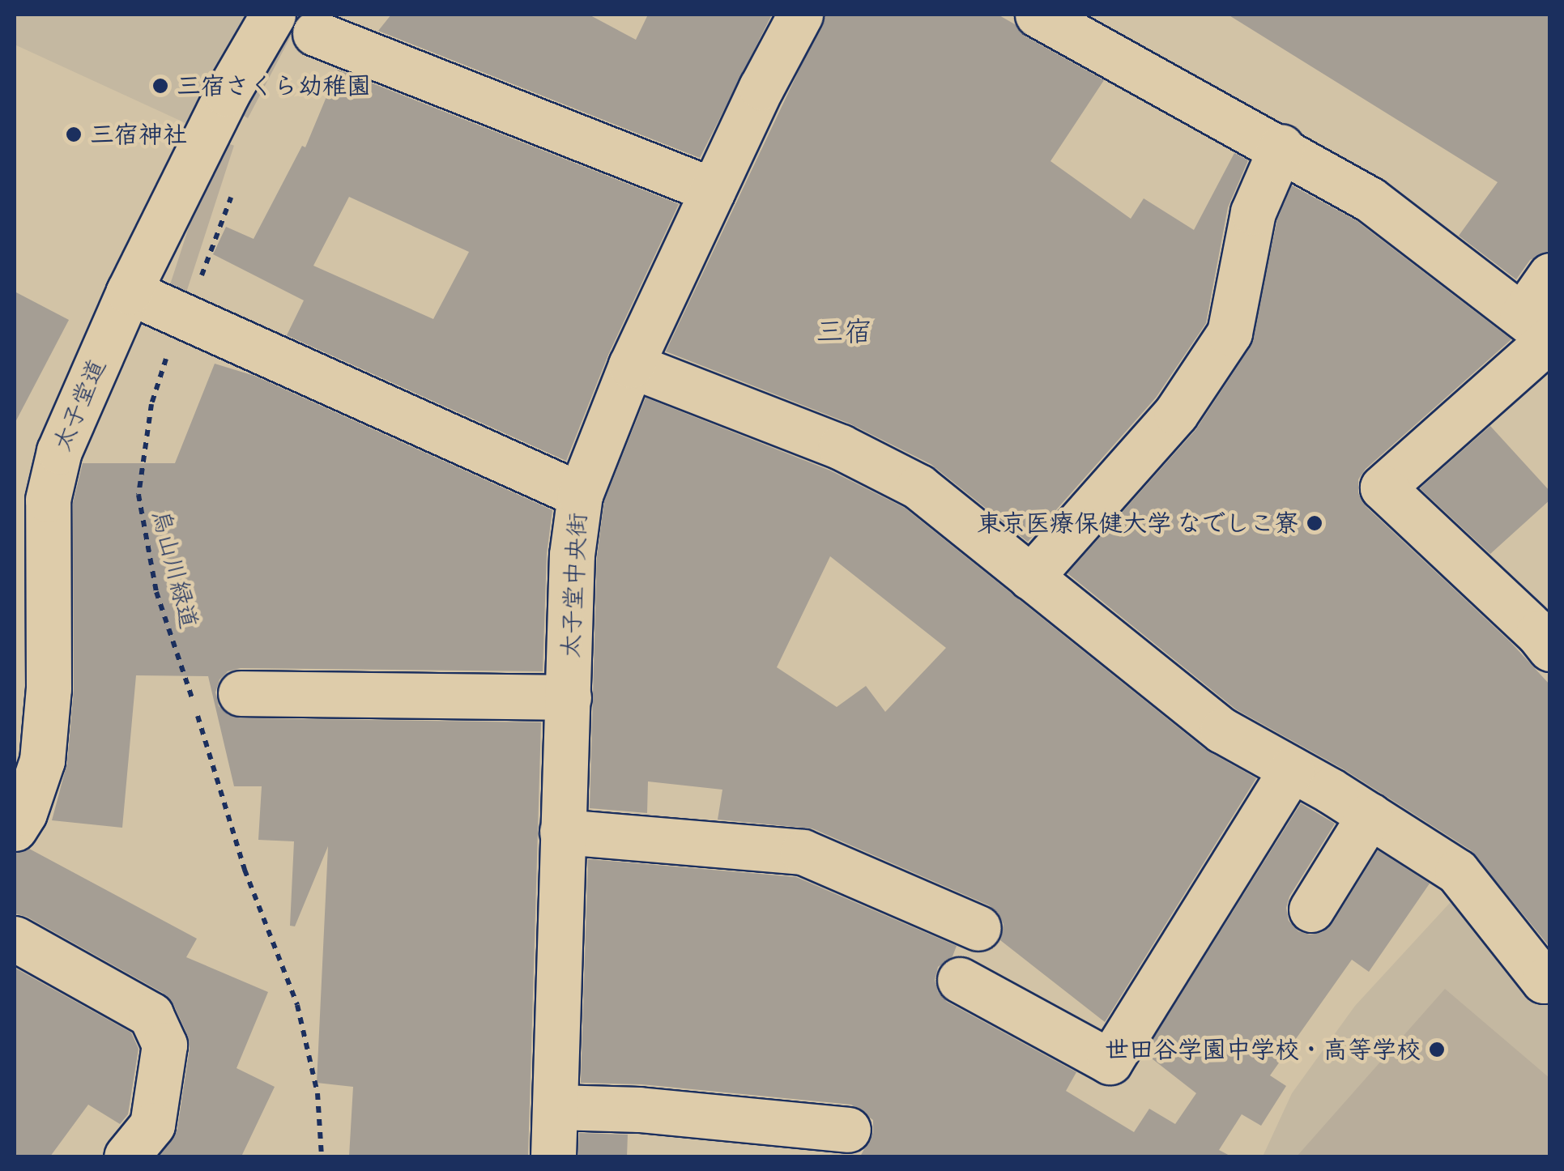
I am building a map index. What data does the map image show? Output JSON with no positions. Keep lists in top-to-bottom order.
{
  "streets": {
    "street": ["太子堂道", "太子堂中央街"],
    "path": ["烏山川緑道"]
  },
  "districts": ["三宿"],
  "places": [
    "三宿さくら幼稚園",
    "三宿神社",
    "東京医療保健大学 なでしこ寮",
    "世田谷学園中学校・高等学校"
  ]
}
